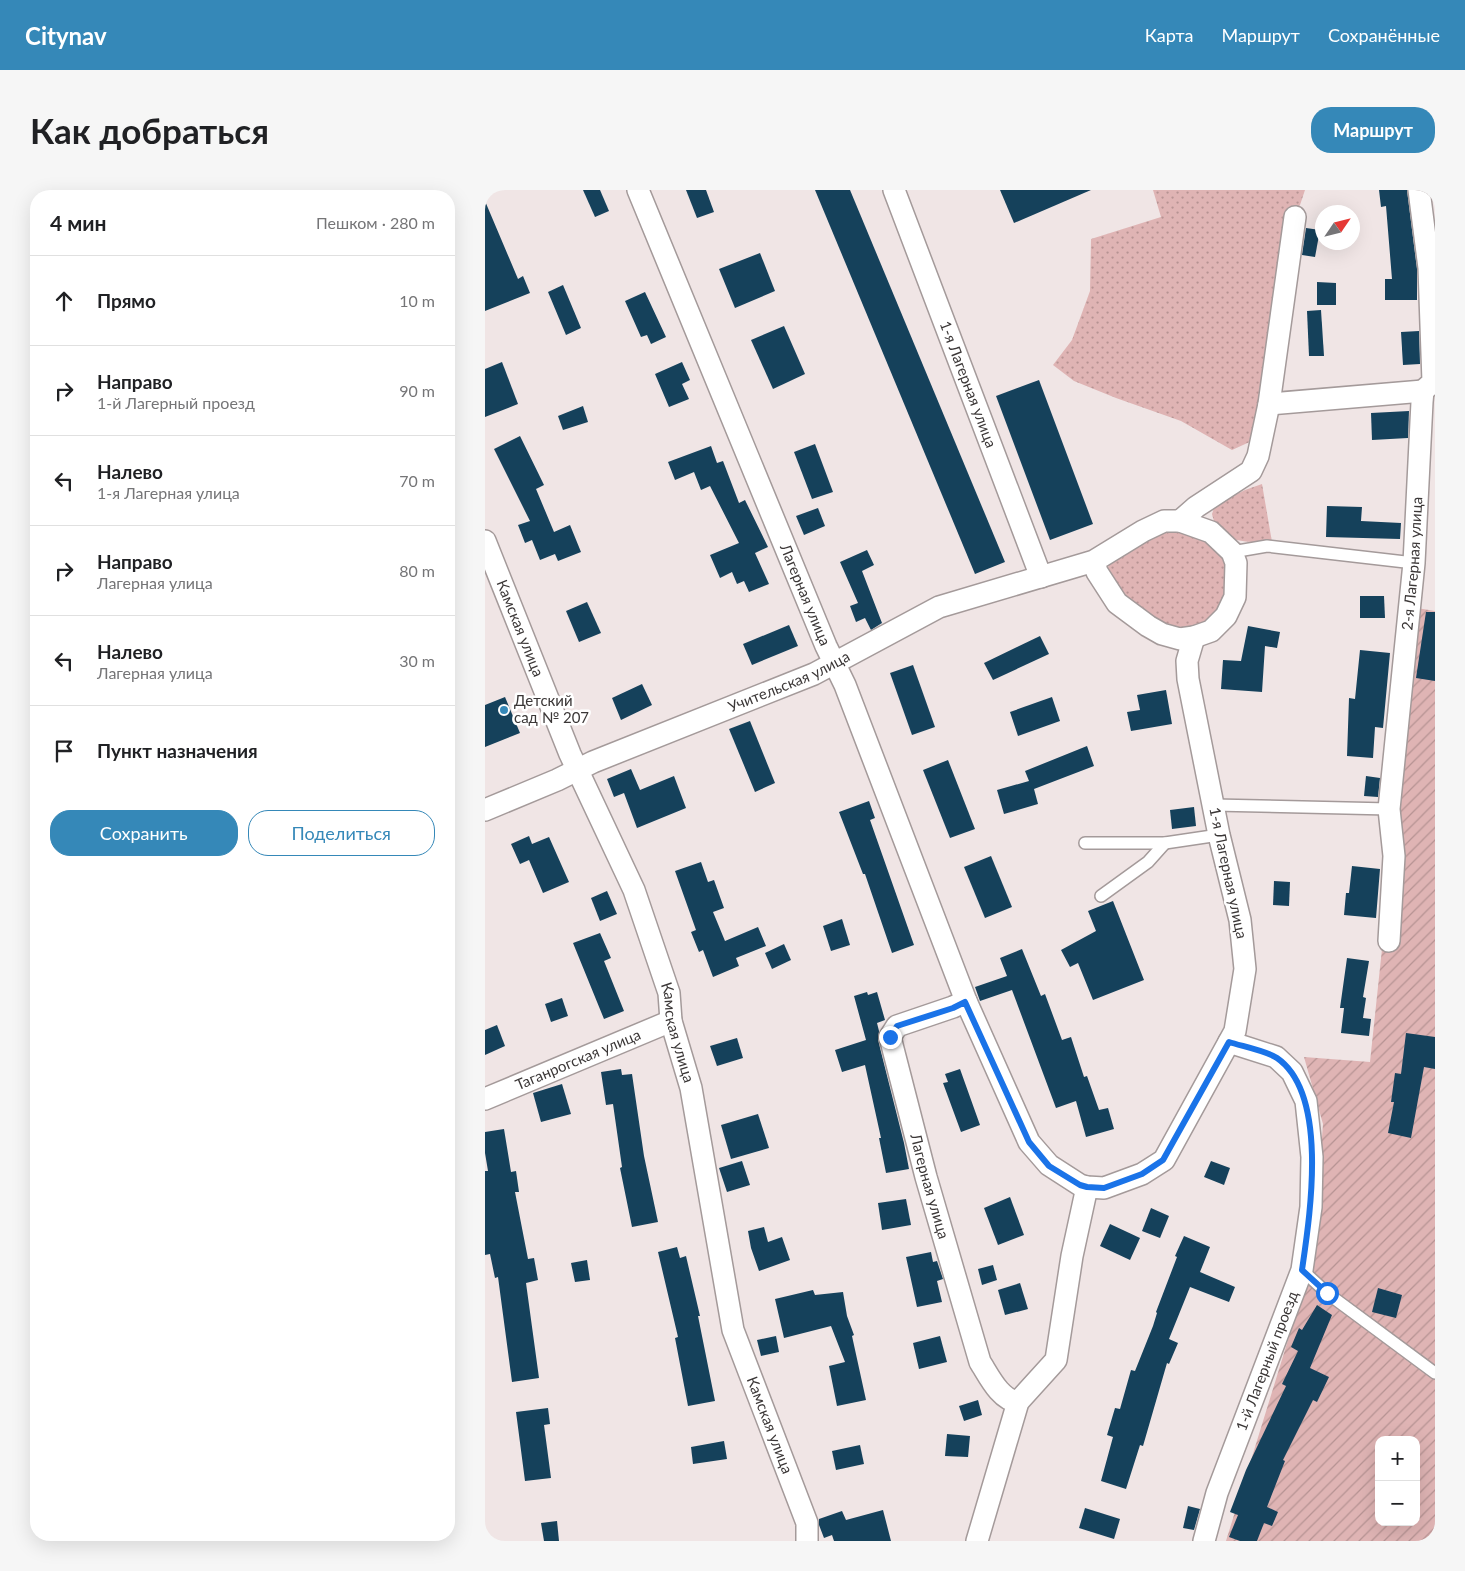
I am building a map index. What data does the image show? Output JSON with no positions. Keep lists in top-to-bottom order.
{
  "streets": {
    "street": [
      "1-я Лагерная улица",
      "2-я Лагерная улица",
      "Лагерная улица",
      "Камская улица",
      "Учительская улица",
      "Таганрогская улица",
      "1-й Лагерный проезд"
    ]
  },
  "crossings": [
    ["1-я Лагерная улица", "Лагерная улица"],
    ["1-я Лагерная улица", "Учительская улица"],
    ["1-я Лагерная улица", "1-й Лагерный проезд"],
    ["Лагерная улица", "Учительская улица"],
    ["Камская улица", "Учительская улица"],
    ["Камская улица", "Таганрогская улица"]
  ],
  "places": ["Детский сад № 207"],
  "north": "top right",
  "page": {
    "header": "Citynav",
    "nav": ["Карта", "Маршрут", "Сохранённые"],
    "buttons": [
      "Маршрут",
      ["Сохранить", "Поделиться"]
    ],
    "title": "Как добраться",
    "heading": ["4 мин", "Пешком · 280 m"],
    "list": [
      ["Прямо", "10 m"],
      ["Направо", "1-й Лагерный проезд", "90 m"],
      ["Налево", "1-я Лагерная улица", "70 m"],
      ["Направо", "Лагерная улица", "80 m"],
      ["Налево", "Лагерная улица", "30 m"],
      "Пункт назначения"
    ],
    "map_buttons": ["+", "−"]
  }
}
